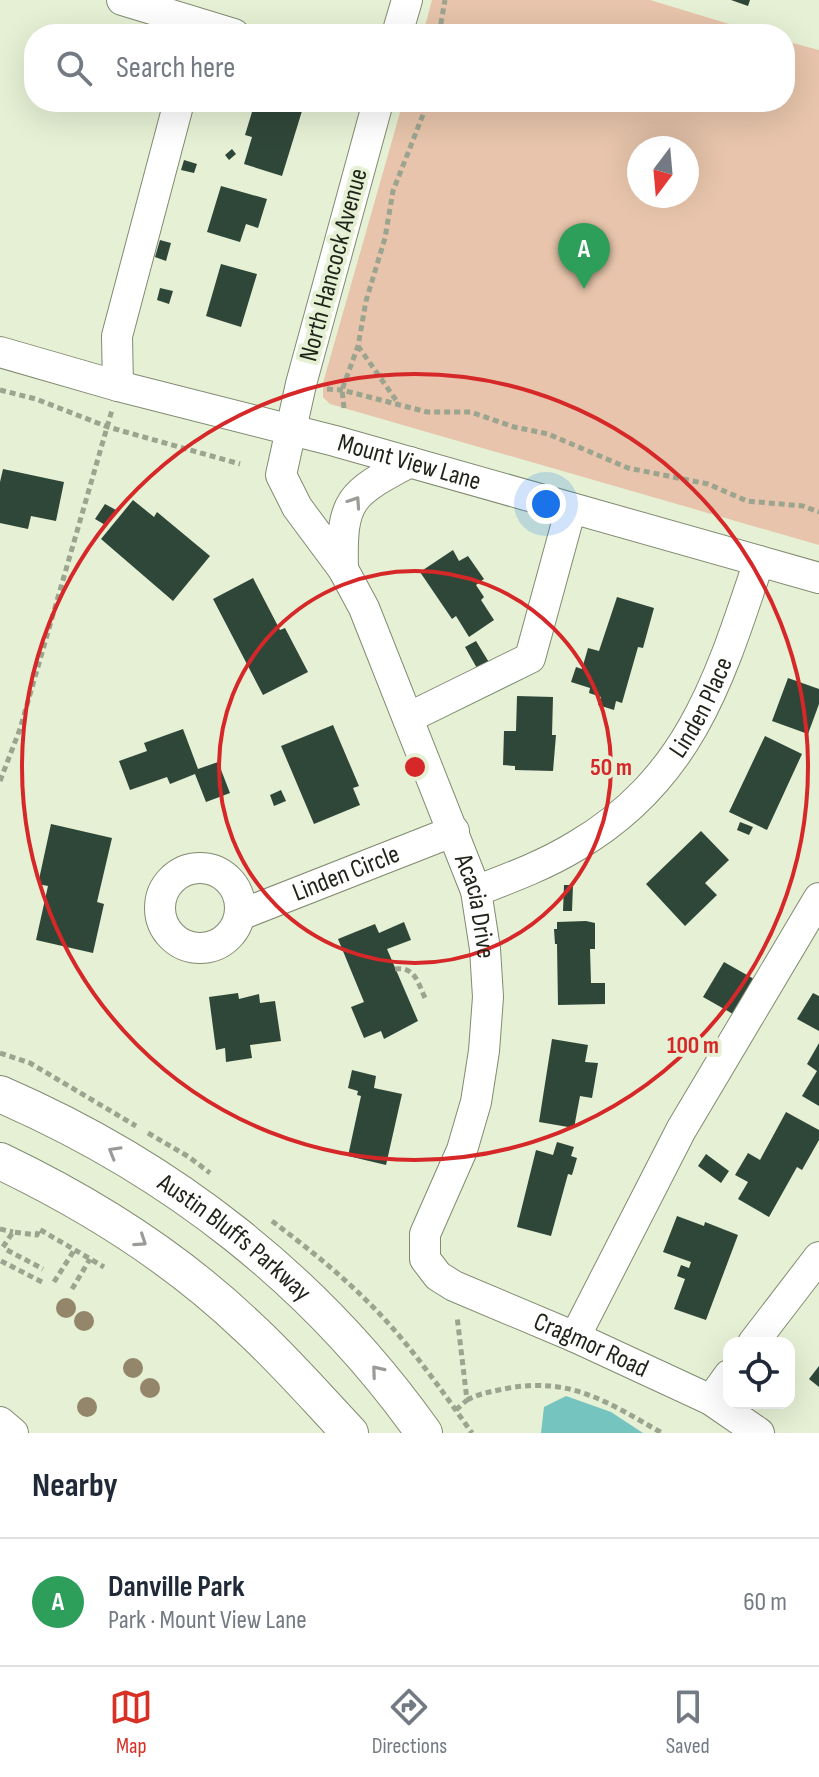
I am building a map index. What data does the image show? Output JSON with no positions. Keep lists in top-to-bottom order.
{
  "streets": {
    "main road": ["Austin Bluffs Parkway"],
    "street": [
      "North Hancock Avenue",
      "Mount View Lane",
      "Linden Place",
      "Linden Circle",
      "Acacia Drive",
      "Cragmor Road"
    ]
  },
  "crossings": [
    ["North Hancock Avenue", "Mount View Lane"],
    ["North Hancock Avenue", "Acacia Drive"],
    ["Mount View Lane", "Linden Place"],
    ["Mount View Lane", "Acacia Drive"],
    ["Linden Place", "Acacia Drive"],
    ["Linden Circle", "Acacia Drive"],
    ["Acacia Drive", "Cragmor Road"]
  ],
  "north": "bottom",
  "page": {
    "search": "Search here",
    "pins": "A",
    "heading": "Nearby",
    "list": [
      {
        "mark": "A",
        "name": "Danville Park",
        "note": "Park · Mount View Lane",
        "value": "60 m"
      }
    ],
    "nav": ["Map", "Directions", "Saved"]
  },
  "rings": ["50 m", "100 m"]
}
